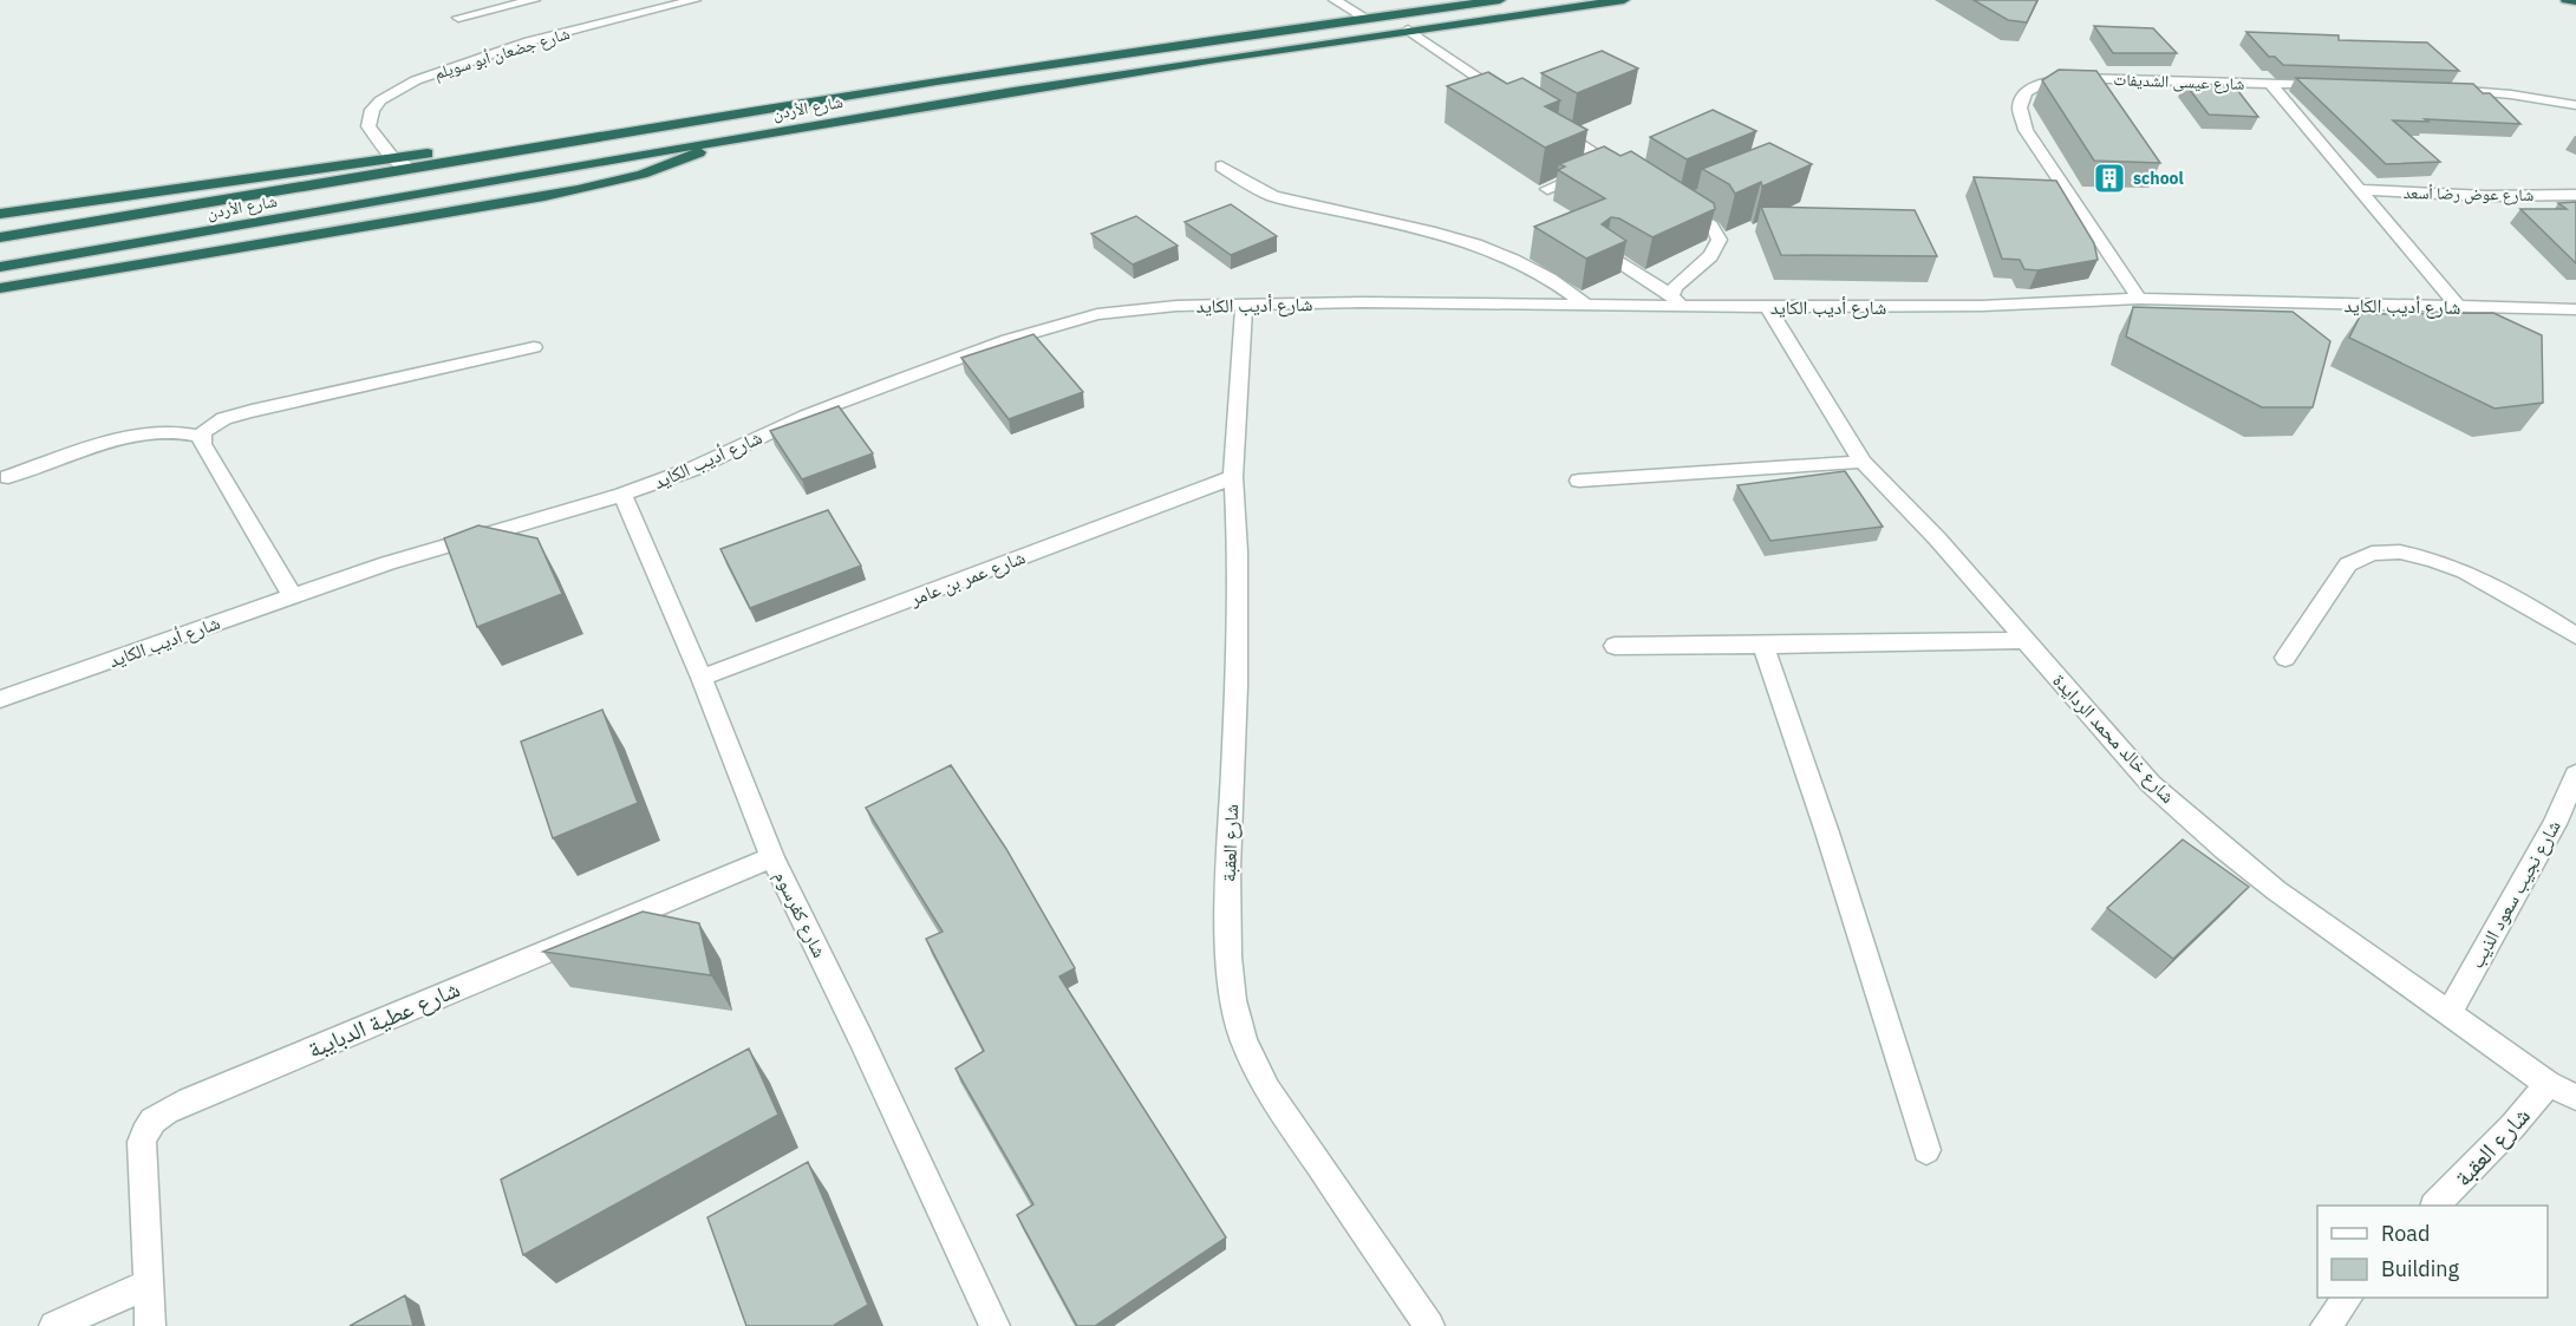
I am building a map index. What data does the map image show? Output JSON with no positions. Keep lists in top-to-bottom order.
{
  "streets": {
    "highway": ["شارع الأردن"],
    "street": [
      "شارع جضعان أبو سويلم",
      "شارع عيسى الشديفات",
      "شارع عوض رضا أسعد",
      "شارع أديب الكايد",
      "شارع عمر بن عامر",
      "شارع خالد محمد الردايدة",
      "شارع العقبة",
      "شارع نجيب سعود الذيب",
      "شارع كفرسوم",
      "شارع عطية الدبايبة"
    ]
  },
  "crossings": [
    ["شارع عيسى الشديفات", "شارع أديب الكايد"],
    ["شارع أديب الكايد", "شارع خالد محمد الردايدة"],
    ["شارع أديب الكايد", "شارع العقبة"],
    ["شارع أديب الكايد", "شارع كفرسوم"],
    ["شارع عمر بن عامر", "شارع العقبة"],
    ["شارع عمر بن عامر", "شارع كفرسوم"],
    ["شارع خالد محمد الردايدة", "شارع العقبة"],
    ["شارع خالد محمد الردايدة", "شارع نجيب سعود الذيب"],
    ["شارع كفرسوم", "شارع عطية الدبايبة"]
  ],
  "places": {
    "building": ["school"]
  },
  "legend": ["Road", "Building"]
}
